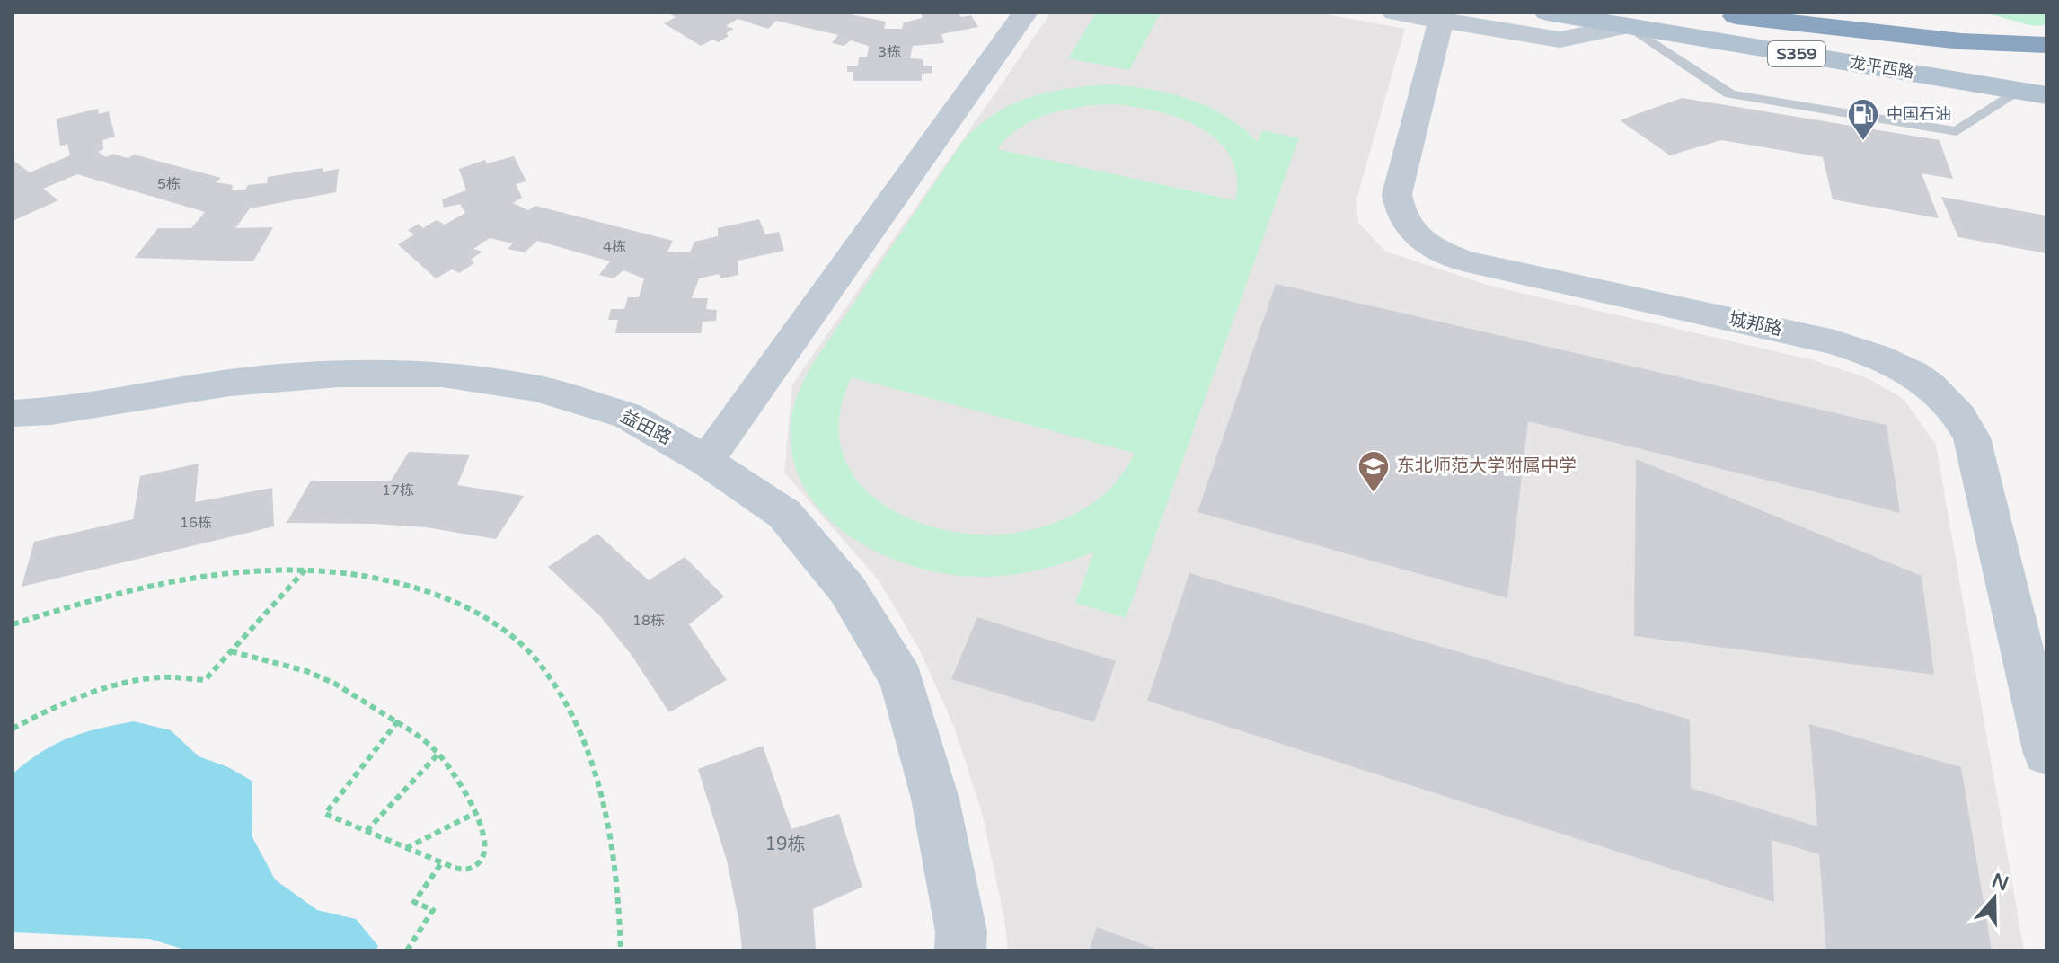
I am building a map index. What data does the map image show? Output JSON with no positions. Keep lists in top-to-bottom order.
{
  "streets": {
    "main road": ["S359", "龙平西路"],
    "street": ["城邦路", "益田路"]
  },
  "places": {
    "fuel station": ["中国石油"],
    "school or university": ["东北师范大学附属中学"]
  },
  "house_numbers": [
    "3栋",
    "5栋",
    "4栋",
    "17栋",
    "16栋",
    "18栋",
    "19栋"
  ],
  "north": "top"
}
